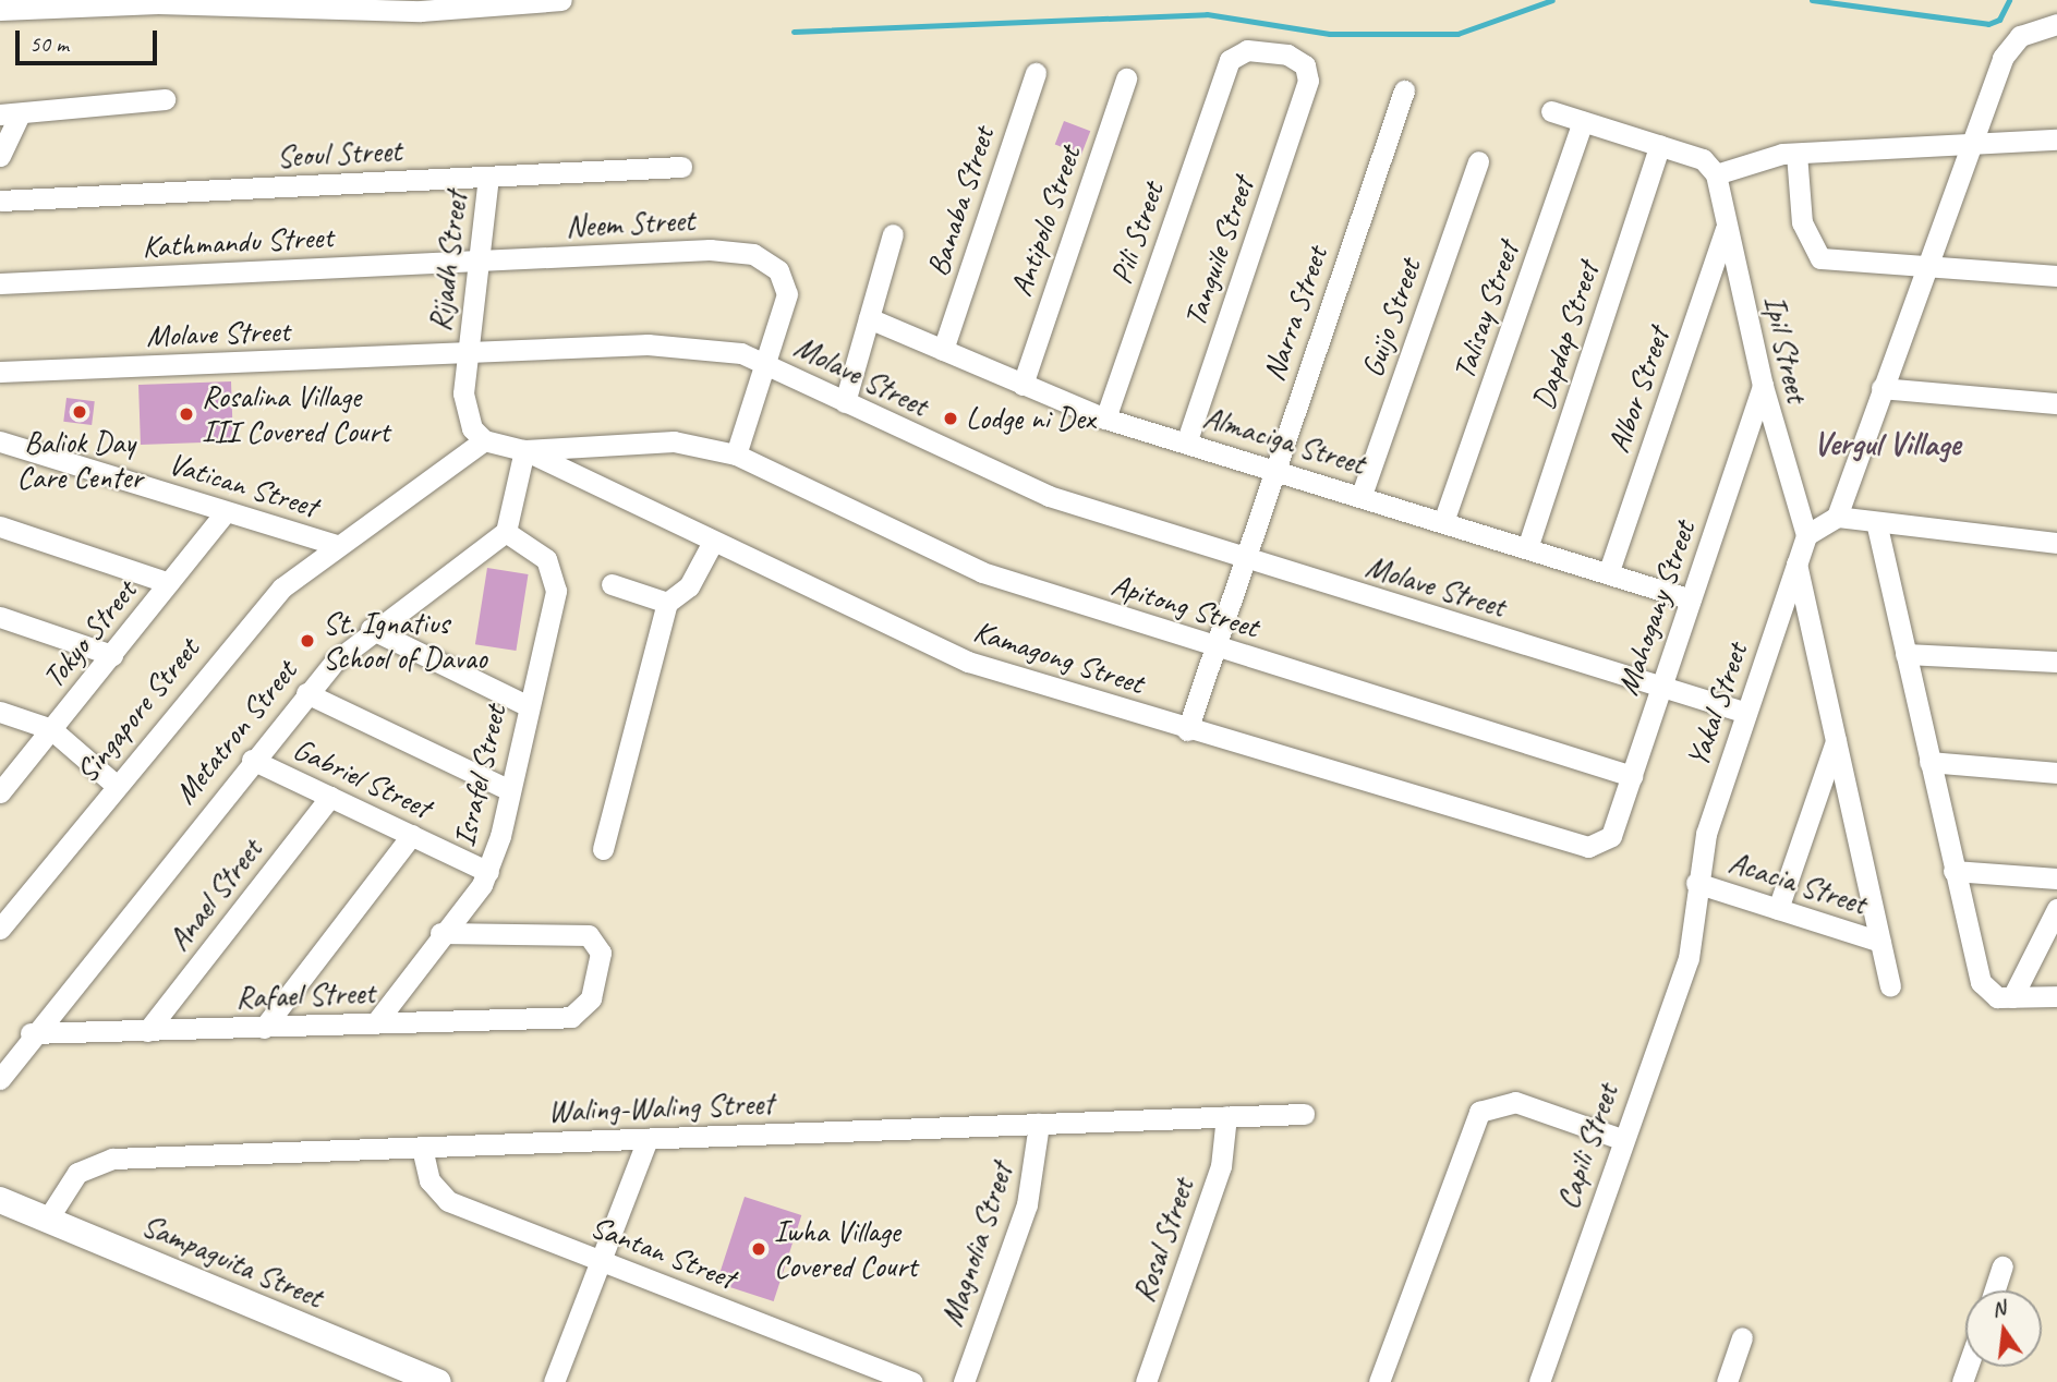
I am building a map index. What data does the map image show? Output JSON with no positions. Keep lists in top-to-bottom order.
{
  "streets": {
    "street": [
      "Seoul Street",
      "Banaba Street",
      "Antipolo Street",
      "Neem Street",
      "Pili Street",
      "Kathmandu Street",
      "Tanguile Street",
      "Rijadh Street",
      "Talisay Street",
      "Narra Street",
      "Guijo Street",
      "Molave Street",
      "Dapdap Street",
      "Ipil Street",
      "Albor Street",
      "Almaciga Street",
      "Vatican Street",
      "Apitong Street",
      "Mahogany Street",
      "Tokyo Street",
      "Kamagong Street",
      "Yakal Street",
      "Singapore Street",
      "Metatron Street",
      "Israfel Street",
      "Gabriel Street",
      "Acacia Street",
      "Anael Street",
      "Rafael Street",
      "Waling-Waling Street",
      "Capili Street",
      "Rosal Street",
      "Magnolia Street",
      "Santan Street",
      "Sampaguita Street"
    ]
  },
  "crossings": [
    ["Seoul Street", "Rijadh Street"],
    ["Banaba Street", "Almaciga Street"],
    ["Antipolo Street", "Almaciga Street"],
    ["Neem Street", "Kathmandu Street"],
    ["Neem Street", "Rijadh Street"],
    ["Neem Street", "Molave Street"],
    ["Pili Street", "Tanguile Street"],
    ["Pili Street", "Almaciga Street"],
    ["Kathmandu Street", "Rijadh Street"],
    ["Tanguile Street", "Almaciga Street"],
    ["Rijadh Street", "Molave Street"],
    ["Rijadh Street", "Singapore Street"],
    ["Talisay Street", "Almaciga Street"],
    ["Narra Street", "Molave Street"],
    ["Narra Street", "Almaciga Street"],
    ["Narra Street", "Apitong Street"],
    ["Narra Street", "Kamagong Street"],
    ["Guijo Street", "Almaciga Street"],
    ["Molave Street", "Mahogany Street"],
    ["Molave Street", "Yakal Street"],
    ["Dapdap Street", "Almaciga Street"],
    ["Ipil Street", "Albor Street"],
    ["Ipil Street", "Mahogany Street"],
    ["Ipil Street", "Yakal Street"],
    ["Albor Street", "Almaciga Street"],
    ["Almaciga Street", "Mahogany Street"],
    ["Vatican Street", "Tokyo Street"],
    ["Vatican Street", "Singapore Street"],
    ["Apitong Street", "Mahogany Street"],
    ["Apitong Street", "Kamagong Street"],
    ["Mahogany Street", "Kamagong Street"],
    ["Yakal Street", "Acacia Street"],
    ["Yakal Street", "Capili Street"],
    ["Metatron Street", "Israfel Street"],
    ["Metatron Street", "Gabriel Street"],
    ["Metatron Street", "Rafael Street"],
    ["Israfel Street", "Gabriel Street"],
    ["Israfel Street", "Rafael Street"],
    ["Gabriel Street", "Anael Street"],
    ["Anael Street", "Rafael Street"],
    ["Waling-Waling Street", "Rosal Street"],
    ["Waling-Waling Street", "Magnolia Street"],
    ["Waling-Waling Street", "Santan Street"],
    ["Waling-Waling Street", "Sampaguita Street"]
  ],
  "districts": ["Vergul Village"],
  "places": [
    "Baliok Day Care Center",
    "Rosalina Village III Covered Court",
    "Lodge ni Dex",
    "St. Ignatius School of Davao",
    "Iwha Village Covered Court"
  ],
  "scale_bar": "50 m",
  "north": "top"
}
